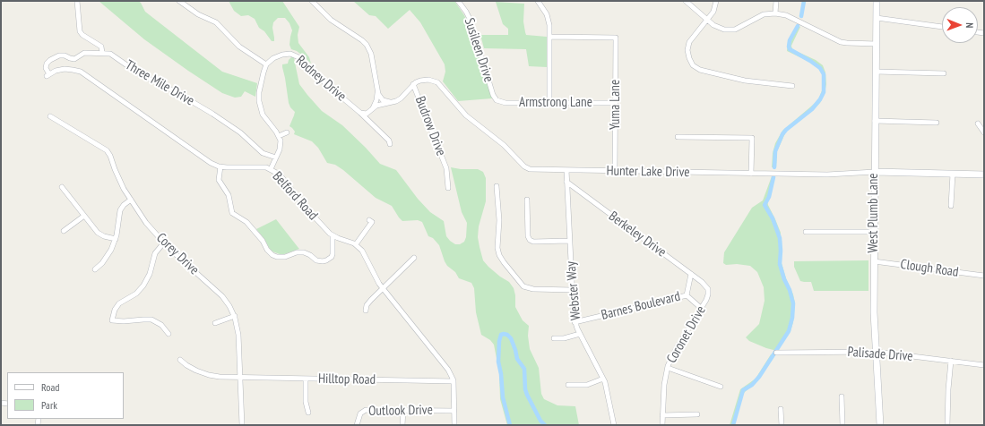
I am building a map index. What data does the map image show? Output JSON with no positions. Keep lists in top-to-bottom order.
{
  "streets": {
    "main road": ["Hunter Lake Drive", "West Plumb Lane"],
    "street": [
      "Susileen Drive",
      "Rodney Drive",
      "Three Mile Drive",
      "Armstrong Lane",
      "Yuma Lane",
      "Budrow Drive",
      "Belford Road",
      "Berkeley Drive",
      "Corey Drive",
      "Clough Road",
      "Webster Way",
      "Barnes Boulevard",
      "Coronet Drive",
      "Palisade Drive",
      "Hilltop Road",
      "Outlook Drive"
    ]
  },
  "crossings": [
    ["Susileen Drive", "Armstrong Lane"],
    ["Three Mile Drive", "Belford Road"],
    ["Armstrong Lane", "Yuma Lane"],
    ["Yuma Lane", "Hunter Lake Drive"],
    ["Budrow Drive", "Hunter Lake Drive"],
    ["Hunter Lake Drive", "West Plumb Lane"],
    ["Hunter Lake Drive", "Webster Way"],
    ["West Plumb Lane", "Clough Road"],
    ["West Plumb Lane", "Palisade Drive"],
    ["Berkeley Drive", "Webster Way"],
    ["Berkeley Drive", "Coronet Drive"],
    ["Corey Drive", "Hilltop Road"],
    ["Webster Way", "Barnes Boulevard"],
    ["Barnes Boulevard", "Coronet Drive"]
  ],
  "legend": ["Road", "Park"],
  "north": "right"
}
